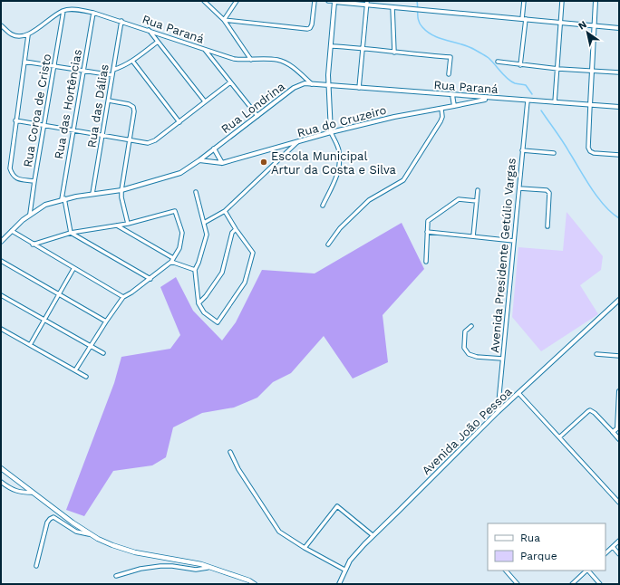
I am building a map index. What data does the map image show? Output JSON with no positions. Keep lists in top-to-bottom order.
{
  "streets": {
    "street": [
      "Rua Paraná",
      "Rua das Hortências",
      "Rua das Dálias",
      "Rua Londrina",
      "Rua Coroa de Cristo",
      "Rua do Cruzeiro",
      "Avenida Presidente Getúlio Vargas",
      "Avenida João Pessoa"
    ]
  },
  "crossings": [
    ["Rua Paraná", "Rua das Hortências"],
    ["Rua Paraná", "Rua das Dálias"],
    ["Rua Paraná", "Rua Londrina"],
    ["Rua Paraná", "Rua Coroa de Cristo"],
    ["Rua Paraná", "Rua do Cruzeiro"],
    ["Rua Paraná", "Avenida Presidente Getúlio Vargas"],
    ["Rua Londrina", "Rua do Cruzeiro"],
    ["Avenida Presidente Getúlio Vargas", "Avenida João Pessoa"]
  ],
  "places": ["Escola Municipal Artur da Costa e Silva"],
  "legend": ["Rua", "Parque"],
  "north": "top left"
}
